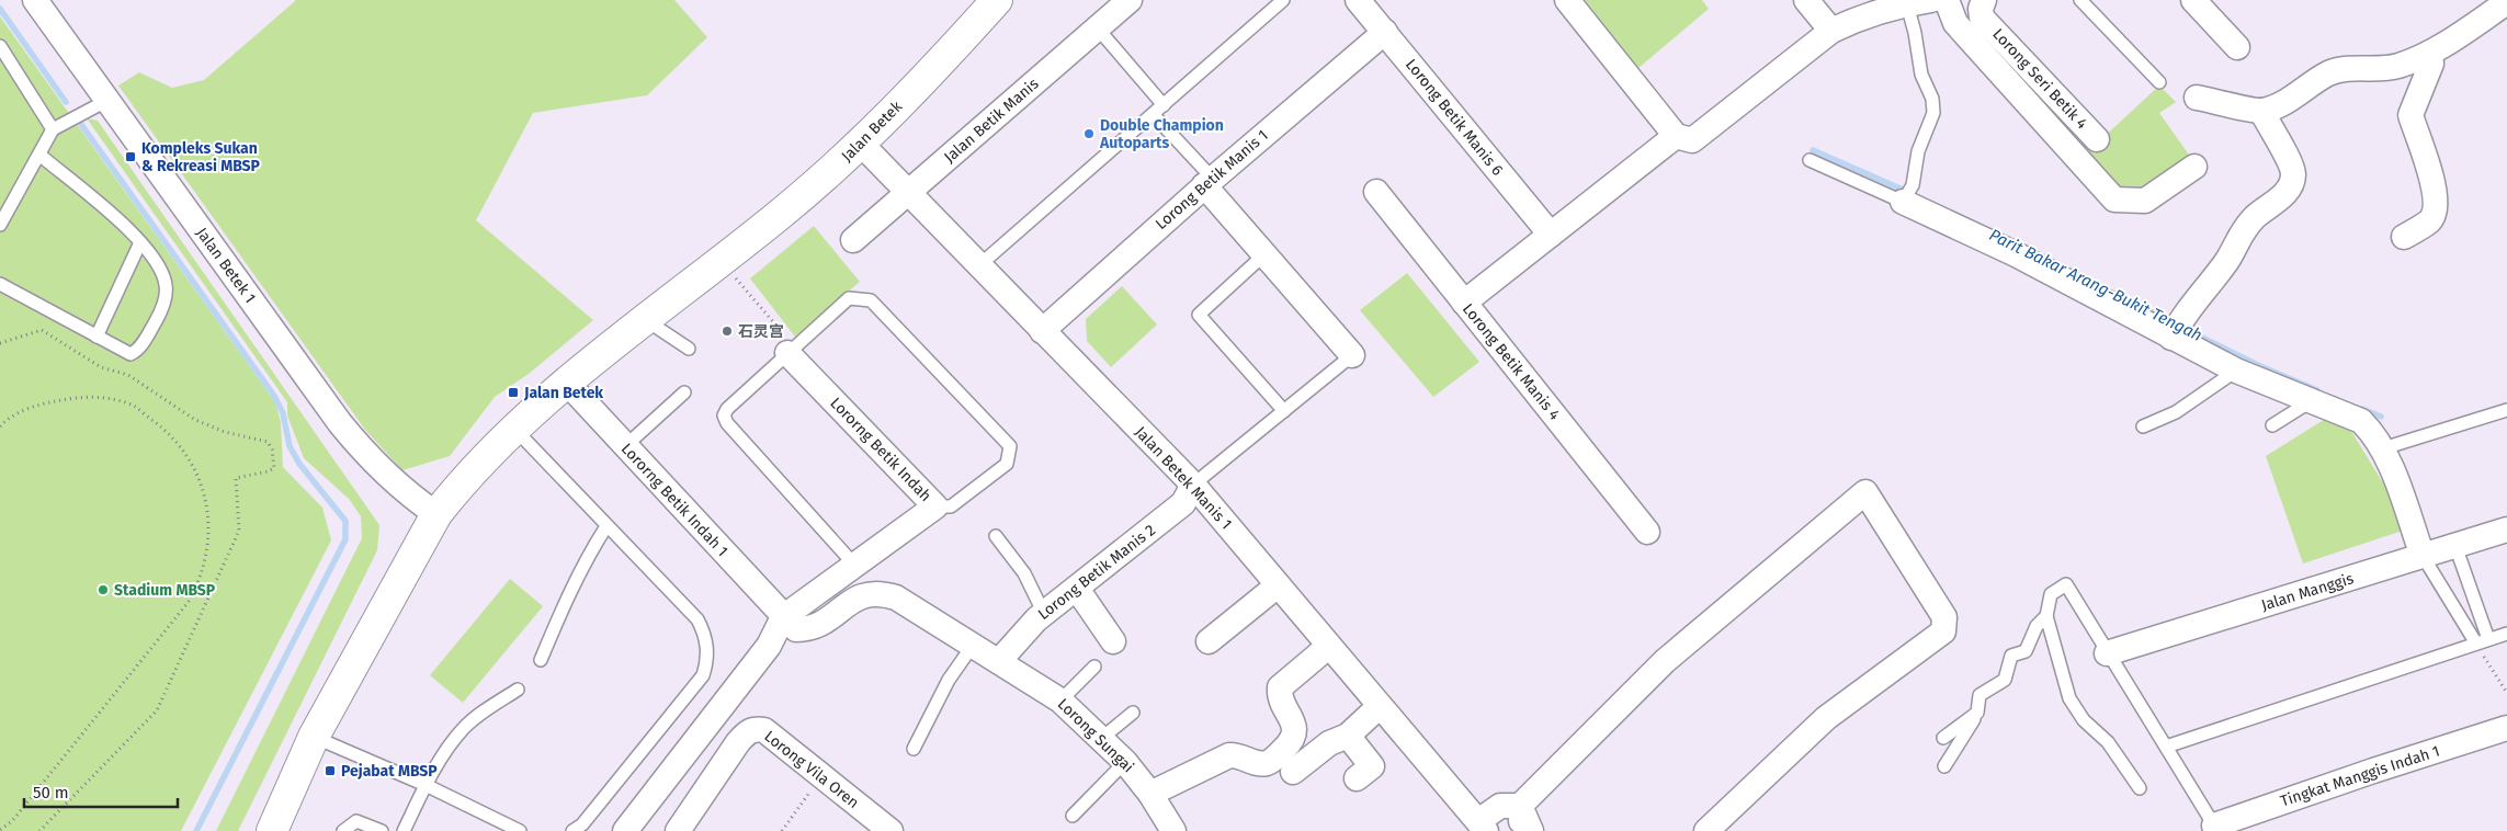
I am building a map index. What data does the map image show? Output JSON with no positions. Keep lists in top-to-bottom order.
{
  "streets": {
    "street": [
      "Lorong Seri Betik 4",
      "Lorong Betik Manis 6",
      "Jalan Betik Manis",
      "Jalan Betek",
      "Lorong Betik Manis 1",
      "Jalan Betek 1",
      "Lorong Betik Manis 4",
      "Lororng Betik Indah",
      "Jalan Betek Manis 1",
      "Lororng Betik Indah 1",
      "Lorong Betik Manis 2",
      "Jalan Manggis",
      "Lorong Sungai",
      "Lorong Vila Oren",
      "Tingkat Manggis Indah 1"
    ]
  },
  "crossings": [
    ["Lorong Betik Manis 6", "Lorong Betik Manis 1"],
    ["Jalan Betik Manis", "Jalan Betek Manis 1"],
    ["Jalan Betek", "Jalan Betek 1"],
    ["Jalan Betek", "Jalan Betek Manis 1"],
    ["Jalan Betek", "Lororng Betik Indah 1"],
    ["Lorong Betik Manis 1", "Jalan Betek Manis 1"],
    ["Lororng Betik Indah", "Lororng Betik Indah 1"],
    ["Jalan Betek Manis 1", "Lorong Betik Manis 2"],
    ["Lororng Betik Indah 1", "Lorong Sungai"],
    ["Lorong Betik Manis 2", "Lorong Sungai"]
  ],
  "water": ["Parit Bakar Arang-Bukit Tengah"],
  "places": {
    "other": ["Double Champion Autoparts", "石灵宫", "Stadium MBSP"],
    "transit": ["Kompleks Sukan & Rekreasi MBSP", "Jalan Betek", "Pejabat MBSP"]
  },
  "scale_bar": "50 m"
}
